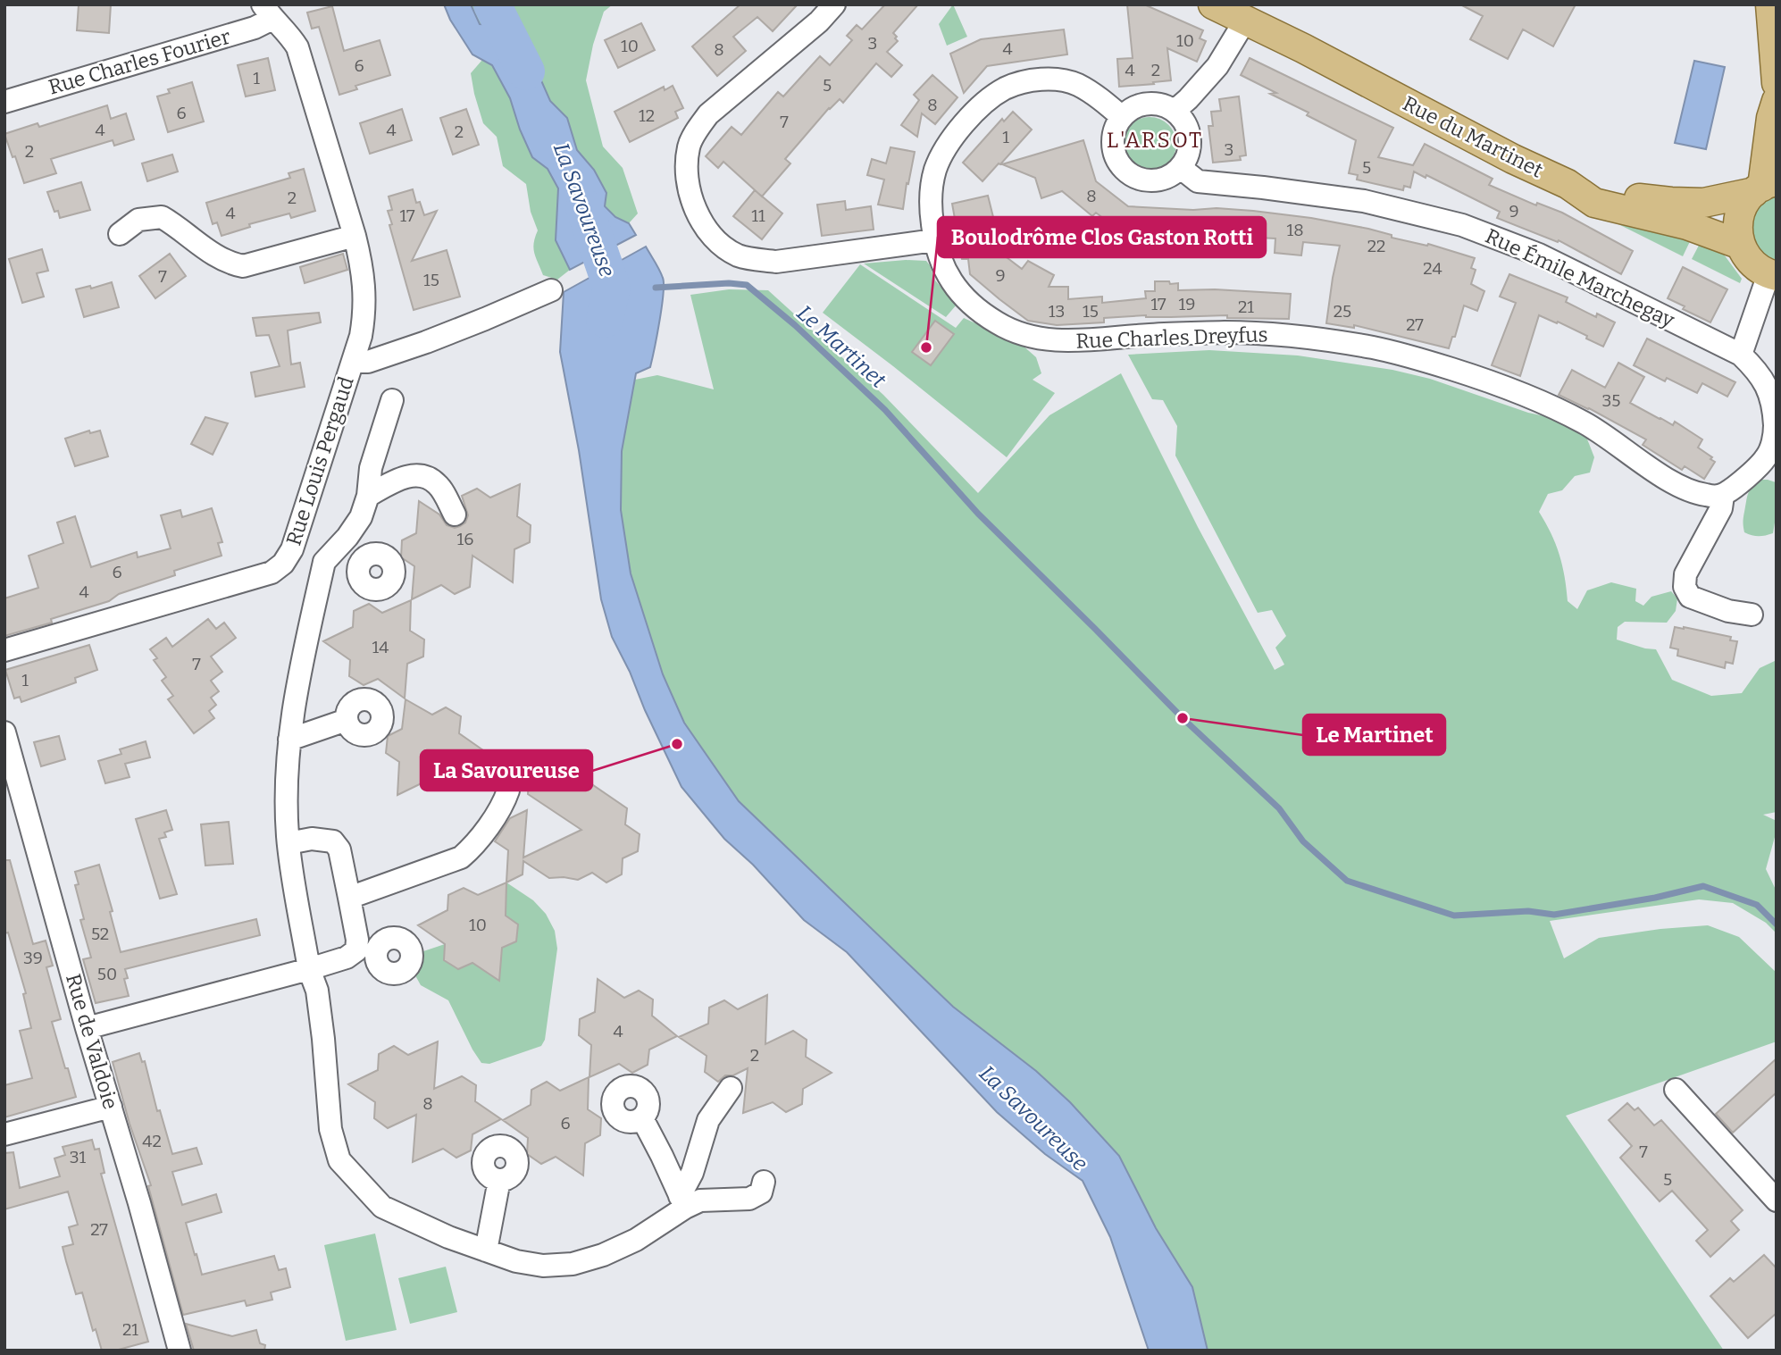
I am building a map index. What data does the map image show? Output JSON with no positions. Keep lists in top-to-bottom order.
{
  "streets": {
    "main road": ["Rue du Martinet"],
    "street": [
      "Rue Charles Fourier",
      "Rue Émile Marchegay",
      "Rue Charles Dreyfus",
      "Rue Louis Pergaud",
      "Rue de Valdoie"
    ]
  },
  "crossings": [
    ["Rue Charles Fourier", "Rue Louis Pergaud"],
    ["Rue Émile Marchegay", "Rue Charles Dreyfus"]
  ],
  "districts": ["L'ARSOT"],
  "water": ["La Savoureuse", "Le Martinet"],
  "places": ["Boulodrôme Clos Gaston Rotti", "Le Martinet", "La Savoureuse"],
  "house_numbers": [
    "10",
    "3",
    "10",
    "4",
    "8",
    "6",
    "4",
    "2",
    "1",
    "5",
    "8",
    "6",
    "12",
    "7",
    "4",
    "4",
    "2",
    "1",
    "3",
    "2",
    "5",
    "8",
    "2",
    "9",
    "4",
    "17",
    "11",
    "18",
    "22",
    "24",
    "9",
    "7",
    "15",
    "17",
    "19",
    "21",
    "13",
    "15",
    "25",
    "27",
    "35",
    "16",
    "6",
    "4",
    "14",
    "7",
    "1",
    "10",
    "52",
    "39",
    "50",
    "4",
    "2",
    "8",
    "6",
    "42",
    "7",
    "31",
    "5",
    "27",
    "21"
  ]
}
